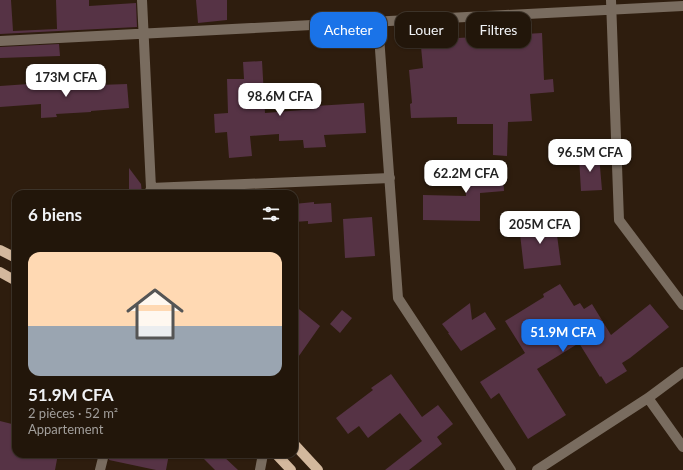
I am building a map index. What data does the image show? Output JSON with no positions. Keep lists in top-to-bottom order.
{
  "page": {
    "chip": ["Acheter", "Louer", "Filtres"],
    "price": [
      "173M CFA",
      "98.6M CFA",
      "96.5M CFA",
      "62.2M CFA",
      "205M CFA",
      "51.9M CFA"
    ],
    "heading": "6 biens",
    "list": [
      {
        "name": "51.9M CFA",
        "note": "2 pièces · 52 m² · Appartement"
      }
    ]
  }
}
